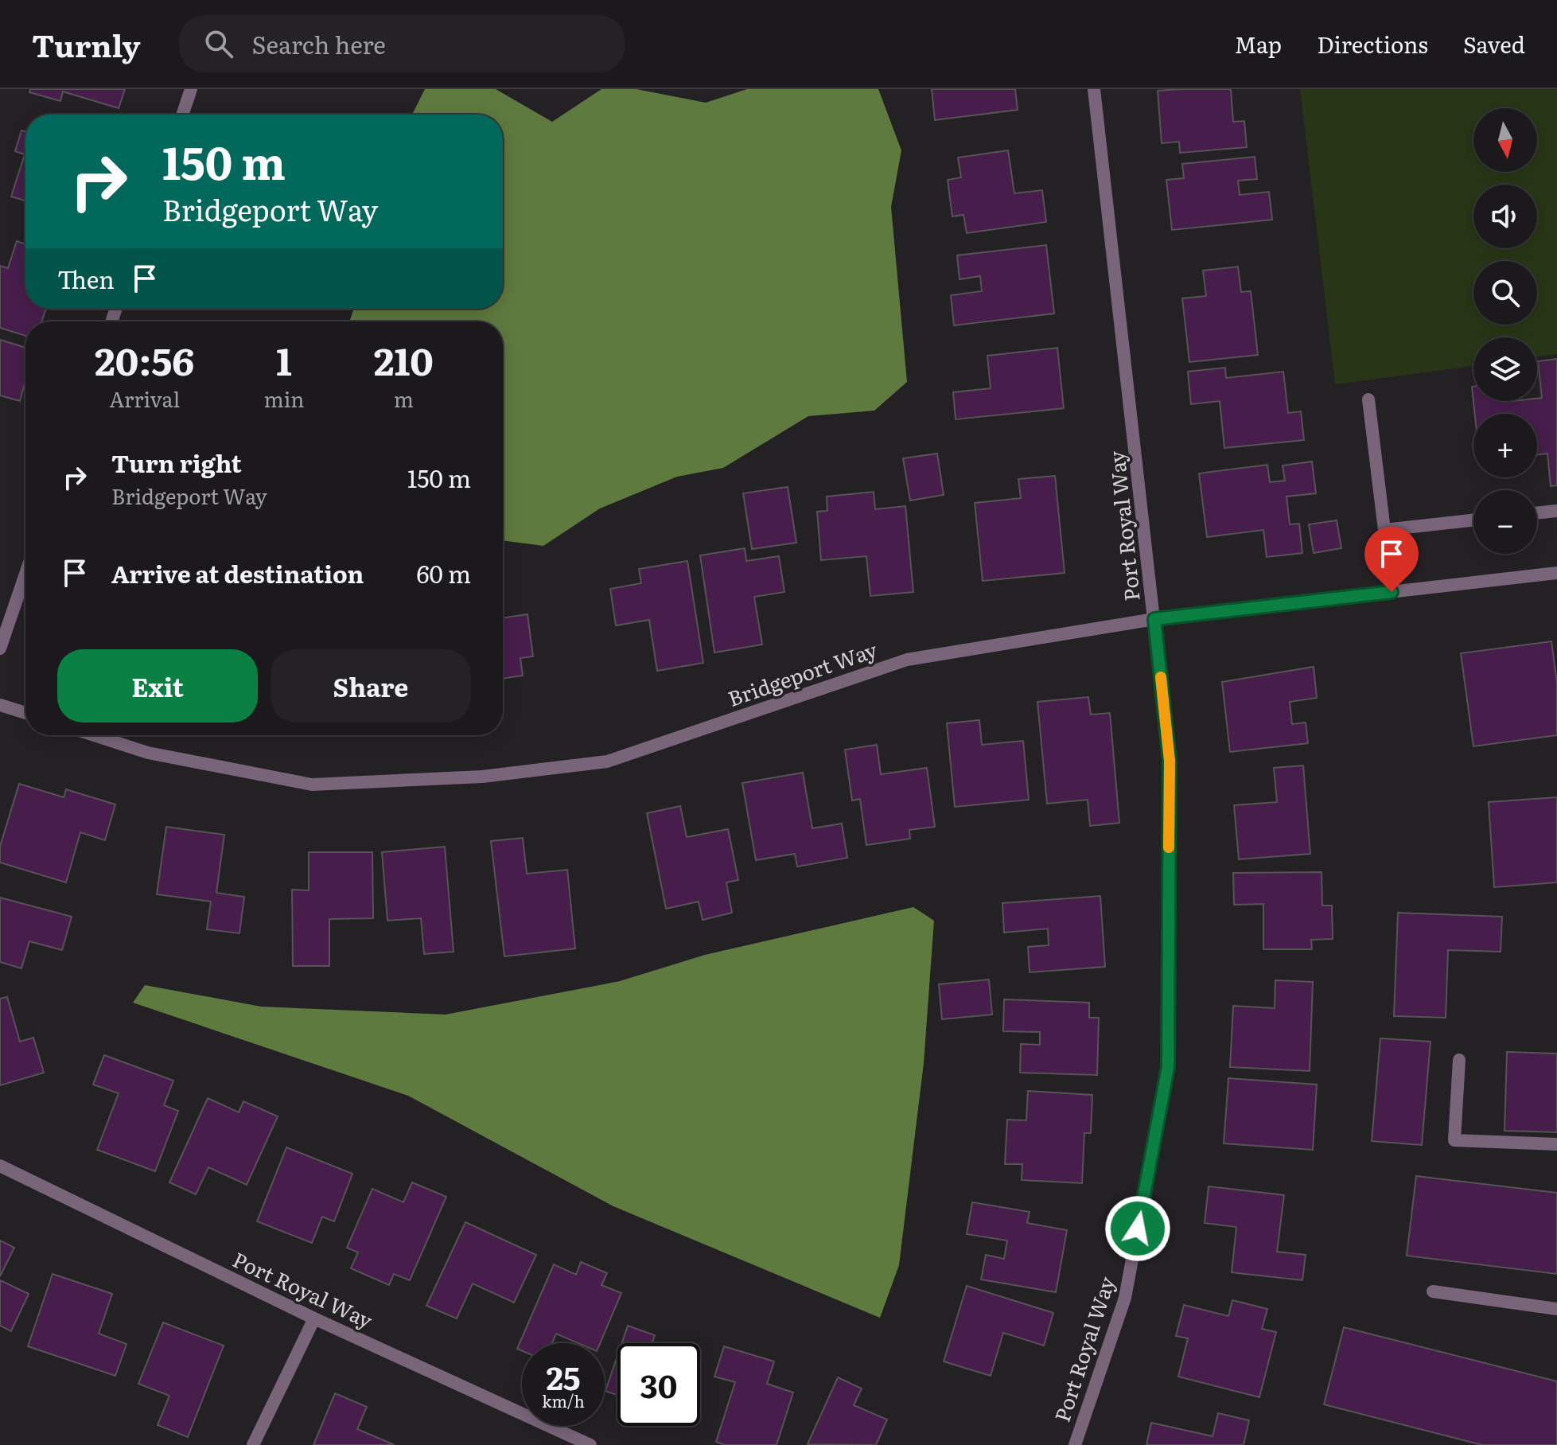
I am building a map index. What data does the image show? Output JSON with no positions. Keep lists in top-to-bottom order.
{
  "streets": {
    "street": ["Port Royal Way", "Bridgeport Way"]
  },
  "crossings": [
    ["Port Royal Way", "Bridgeport Way"]
  ],
  "north": "bottom",
  "page": {
    "header": "Turnly",
    "search": "Search here",
    "nav": ["Map", "Directions", "Saved"],
    "map_buttons": ["+", "−"],
    "turn": ["150 m", "Bridgeport Way"],
    "then": "Then",
    "eta": [
      "20:56",
      "Arrival",
      "1",
      "min",
      "210",
      "m"
    ],
    "list": [
      {
        "name": "Turn right",
        "note": "Bridgeport Way",
        "value": "150 m"
      },
      {
        "name": "Arrive at destination",
        "value": "60 m"
      }
    ],
    "buttons": ["Exit", "Share"],
    "speed": "25 km/h",
    "limit": "30"
  }
}
